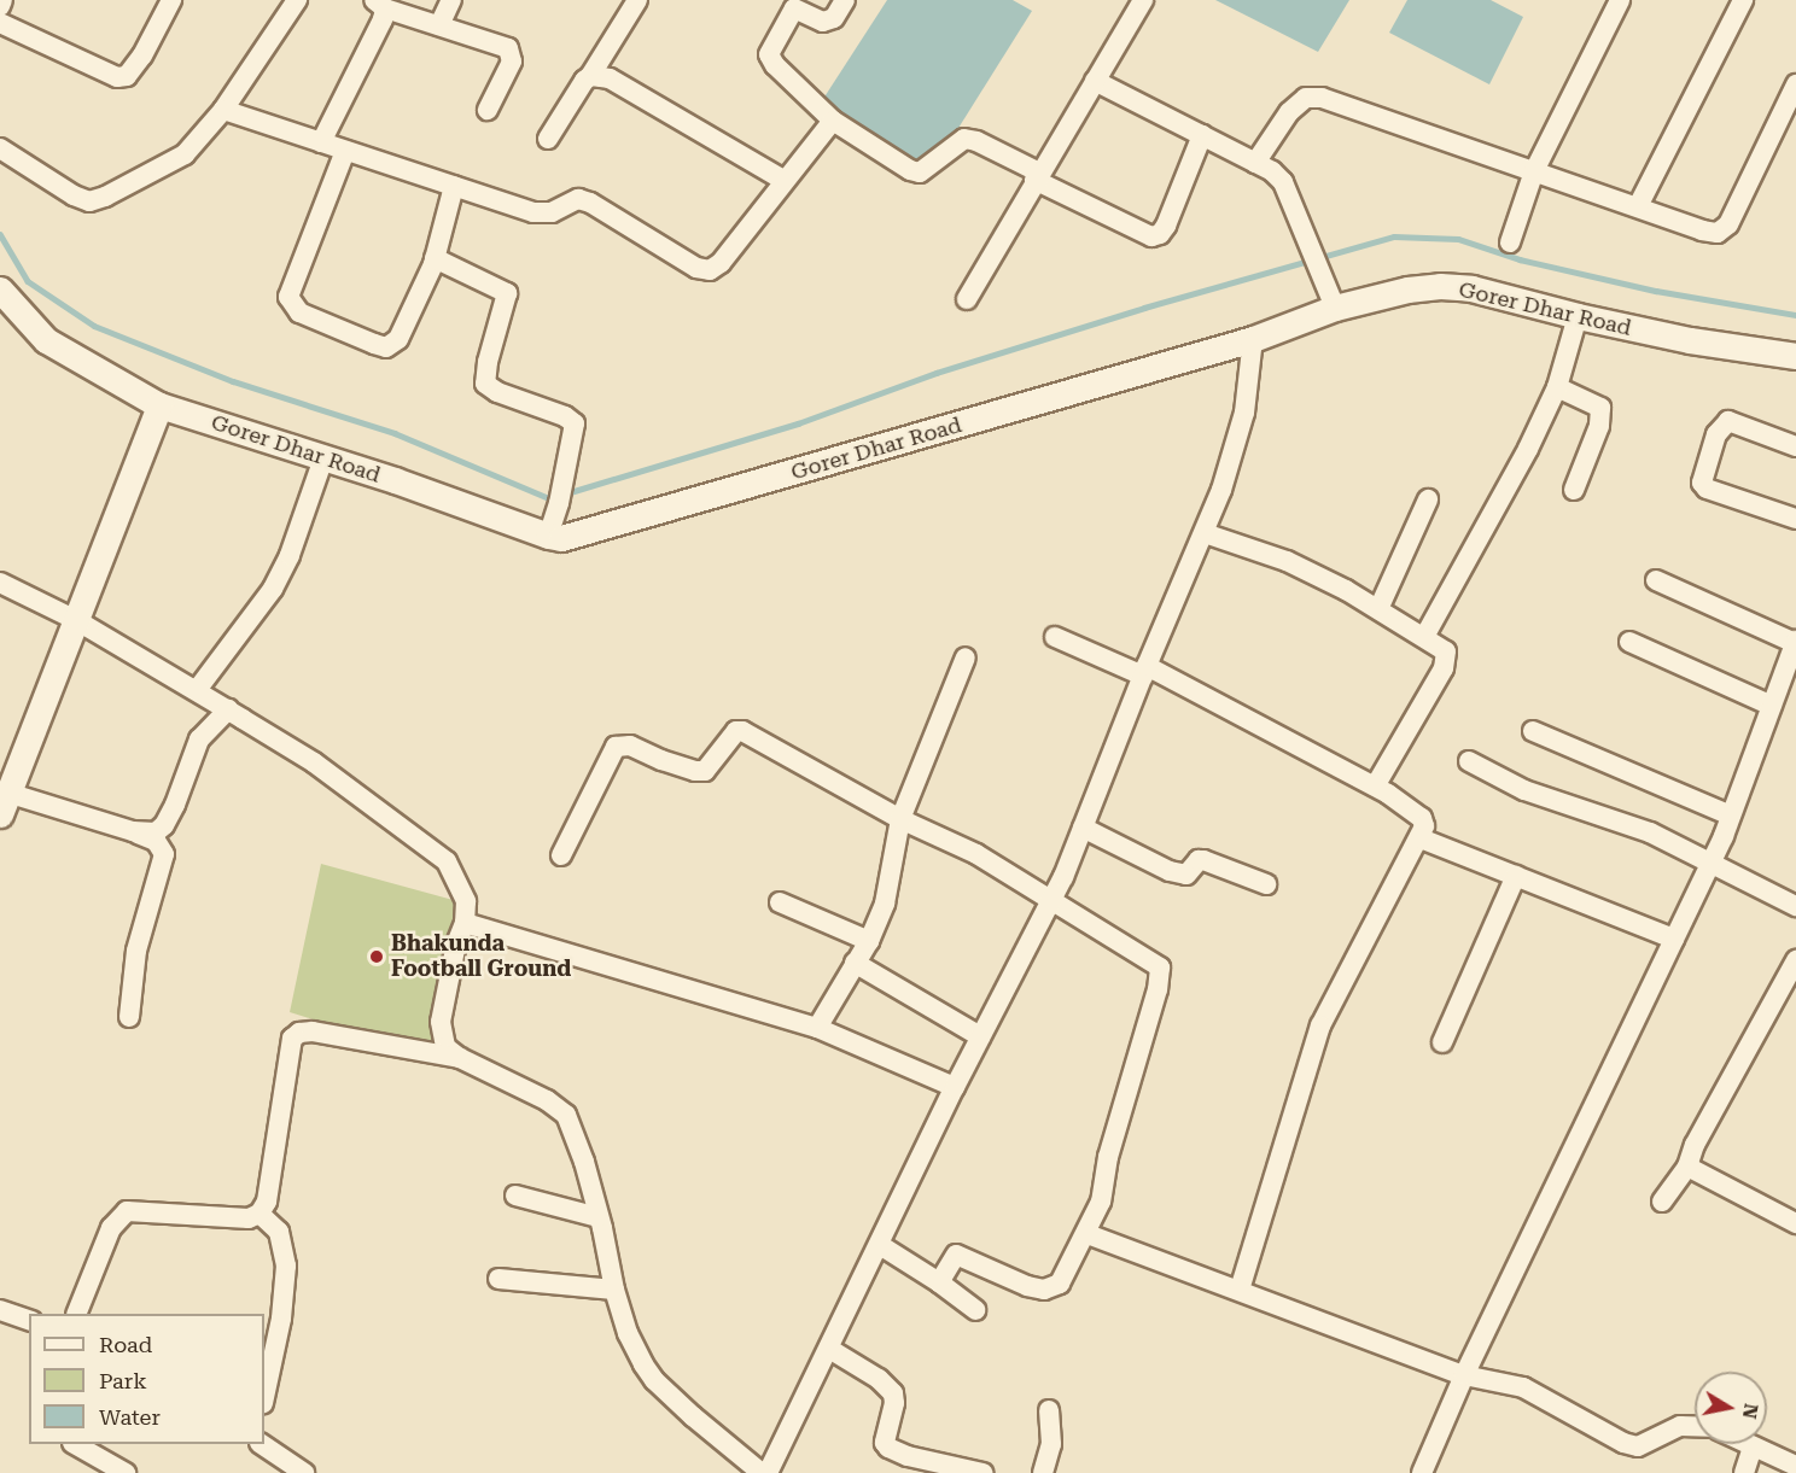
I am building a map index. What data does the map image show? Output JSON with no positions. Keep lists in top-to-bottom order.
{
  "streets": {
    "street": ["Gorer Dhar Road"]
  },
  "places": ["Bhakunda Football Ground"],
  "legend": ["Road", "Park", "Water"],
  "north": "right"
}
